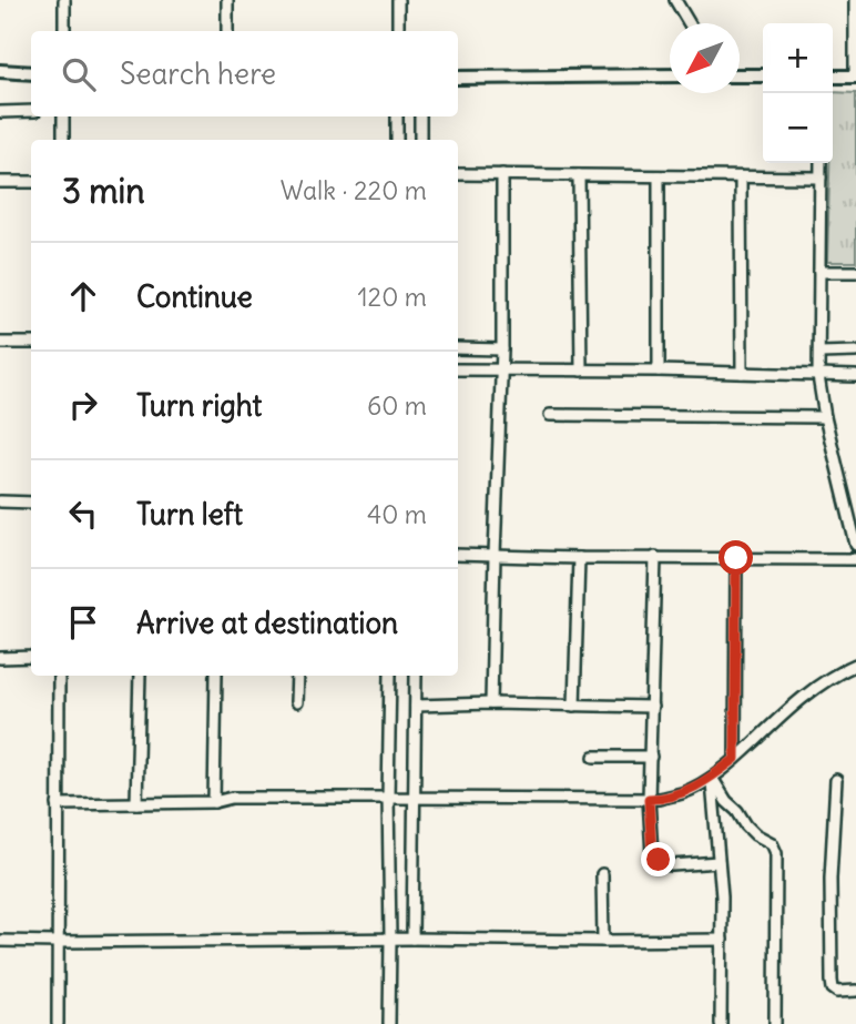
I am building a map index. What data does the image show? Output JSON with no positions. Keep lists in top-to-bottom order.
{
  "north": "bottom left",
  "page": {
    "map_buttons": ["+", "−"],
    "search": "Search here",
    "heading": ["3 min", "Walk · 220 m"],
    "list": [
      ["Continue", "120 m"],
      ["Turn right", "60 m"],
      ["Turn left", "40 m"],
      "Arrive at destination"
    ]
  }
}
